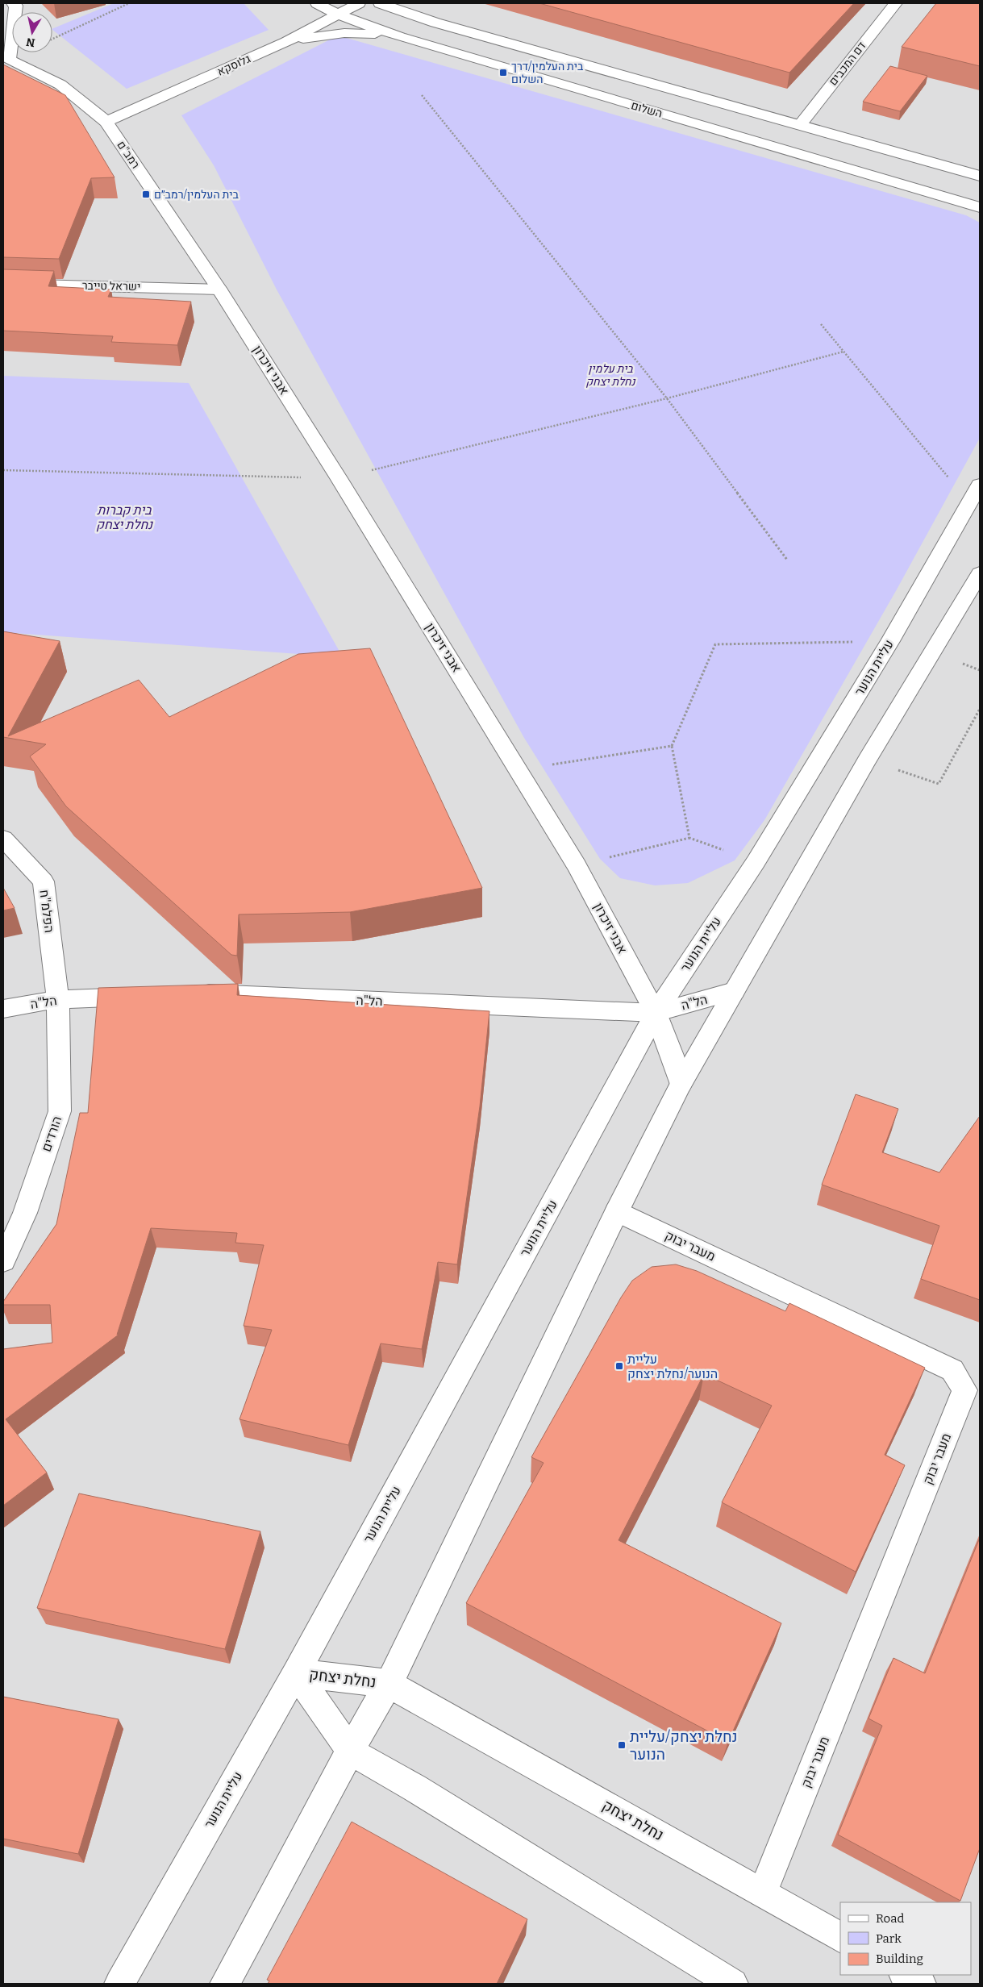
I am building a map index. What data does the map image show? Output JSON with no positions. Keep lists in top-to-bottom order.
{
  "streets": {
    "street": [
      "דם המכבים",
      "גלוסקא",
      "השלום",
      "רמב\"ם",
      "ישראל טייבר",
      "אבני זיכרון",
      "עליית הנוער",
      "הפלמ\"ח",
      "הל\"ה",
      "הורדים",
      "מעבר יבוק",
      "נחלת יצחק"
    ]
  },
  "crossings": [
    ["גלוסקא", "השלום"],
    ["גלוסקא", "רמב\"ם"],
    ["רמב\"ם", "ישראל טייבר"],
    ["רמב\"ם", "אבני זיכרון"],
    ["ישראל טייבר", "אבני זיכרון"],
    ["אבני זיכרון", "עליית הנוער"],
    ["אבני זיכרון", "הל\"ה"],
    ["עליית הנוער", "הל\"ה"],
    ["עליית הנוער", "נחלת יצחק"],
    ["הפלמ\"ח", "הל\"ה"],
    ["הפלמ\"ח", "הורדים"],
    ["הל\"ה", "הורדים"],
    ["מעבר יבוק", "נחלת יצחק"]
  ],
  "parks": ["בית עלמין נחלת יצחק", "בית קברות נחלת יצחק"],
  "places": {
    "transit": [
      "בית העלמין/דרך השלום",
      "בית העלמין/רמב״ם",
      "עליית הנוער/נחלת יצחק",
      "נחלת יצחק/עליית הנוער"
    ]
  },
  "legend": ["Road", "Park", "Building"],
  "north": "bottom"
}
